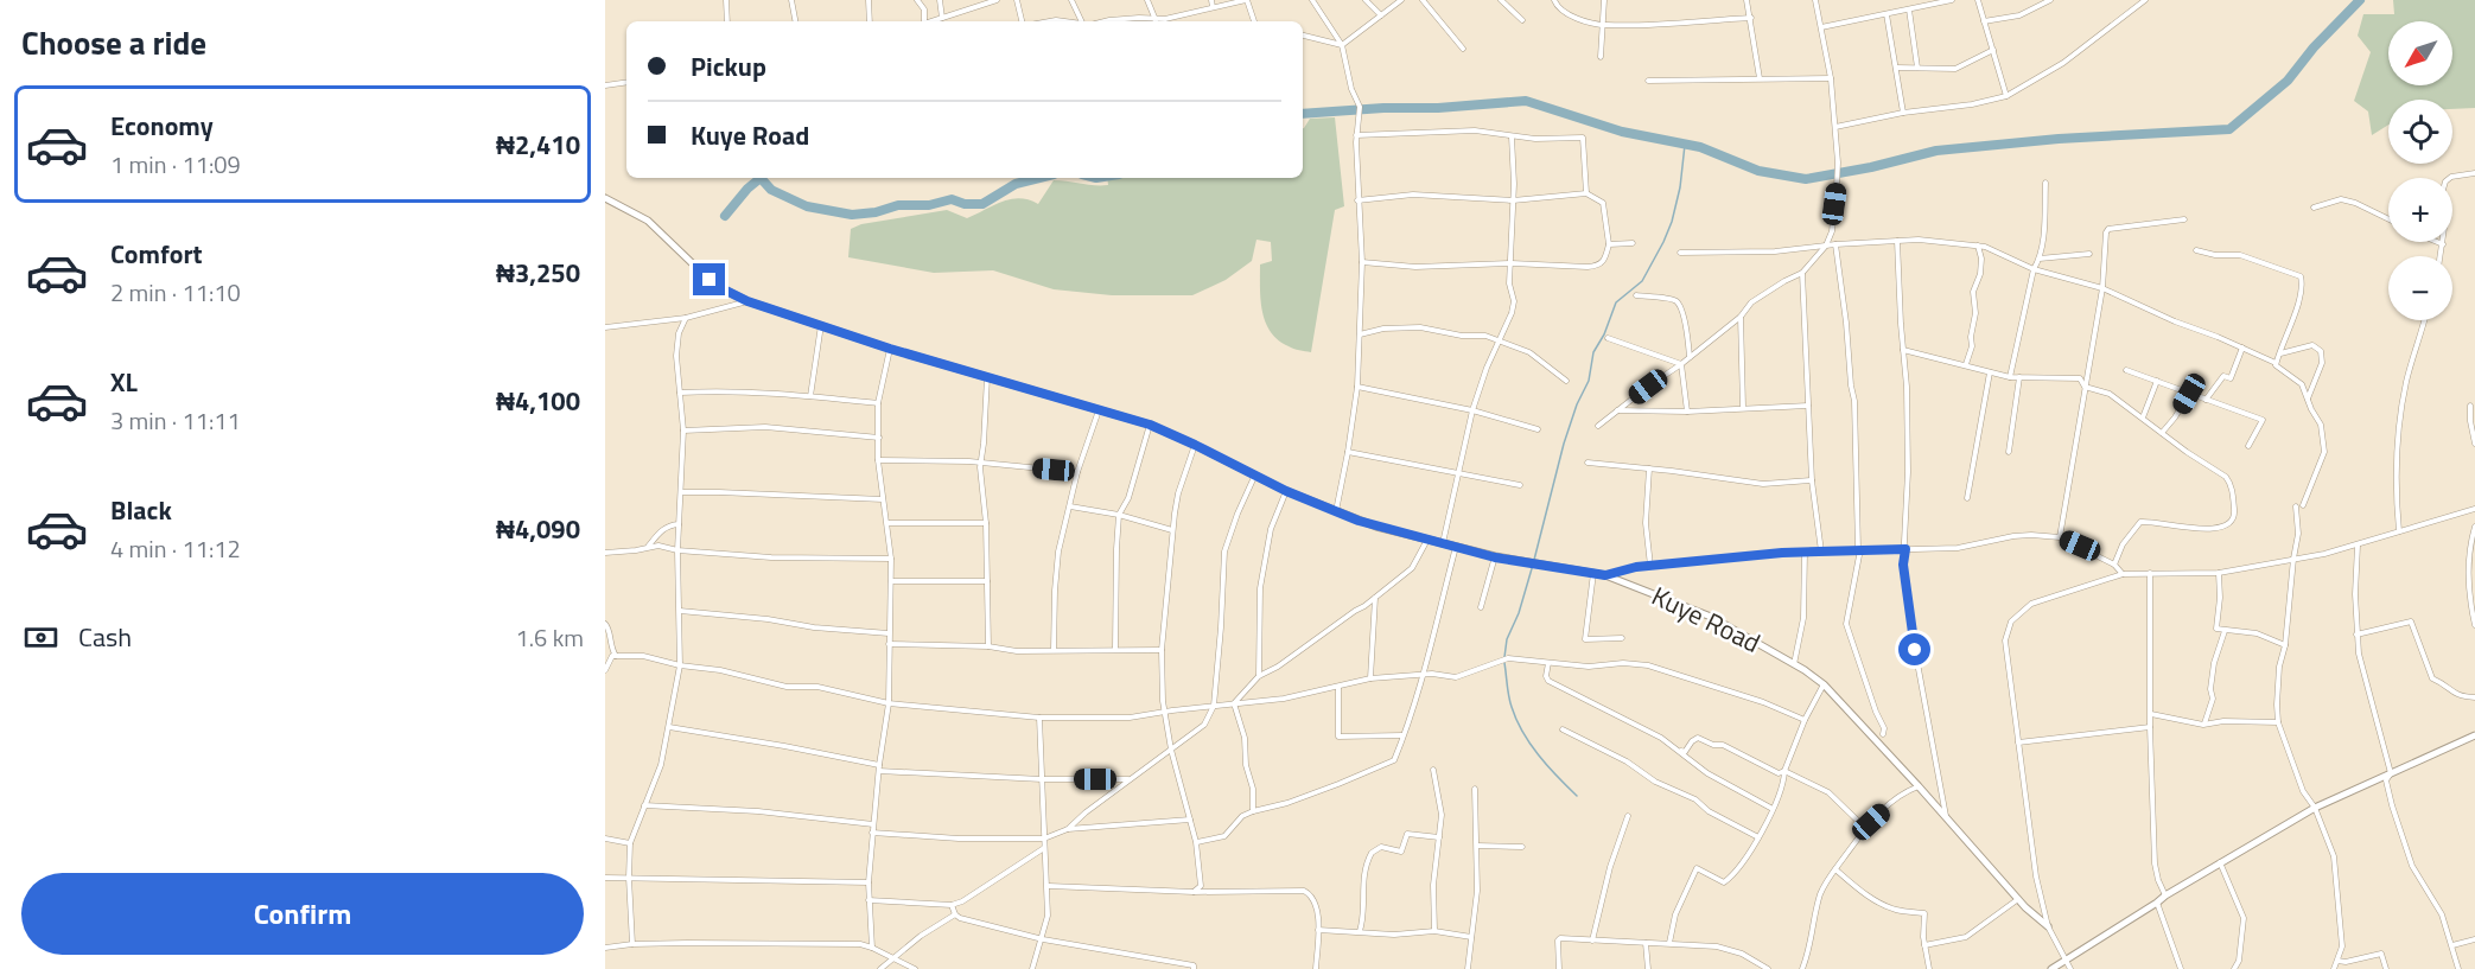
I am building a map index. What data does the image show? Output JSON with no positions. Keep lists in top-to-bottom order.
{
  "streets": {
    "street": ["Kuye Road"]
  },
  "north": "bottom left",
  "page": {
    "heading": "Choose a ride",
    "map_buttons": ["+", "−"],
    "banner": ["Pickup", "Kuye Road"],
    "list": [
      {
        "name": "Economy",
        "note": "1 min · 11:09",
        "value": "₦2,410"
      },
      {
        "name": "Comfort",
        "note": "2 min · 11:10",
        "value": "₦3,250"
      },
      {
        "name": "XL",
        "note": "3 min · 11:11",
        "value": "₦4,100"
      },
      {
        "name": "Black",
        "note": "4 min · 11:12",
        "value": "₦4,090"
      }
    ],
    "pay": ["Cash", "1.6 km"],
    "buttons": "Confirm"
  }
}
